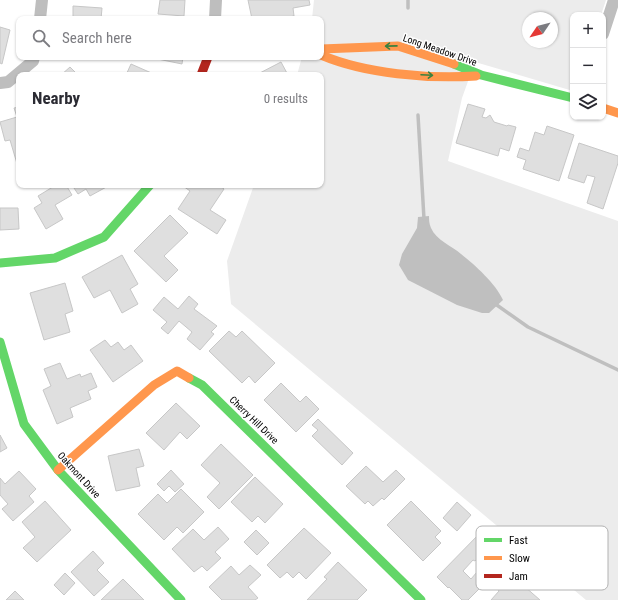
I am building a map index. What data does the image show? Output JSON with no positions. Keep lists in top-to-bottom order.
{
  "streets": {
    "street": ["Long Meadow Drive", "Cherry Hill Drive", "Oakmont Drive"]
  },
  "crossings": [
    ["Cherry Hill Drive", "Oakmont Drive"]
  ],
  "legend": ["Fast", "Slow", "Jam"],
  "north": "bottom left",
  "page": {
    "map_buttons": ["+", "−"],
    "search": "Search here",
    "heading": ["Nearby", "0 results"]
  }
}
